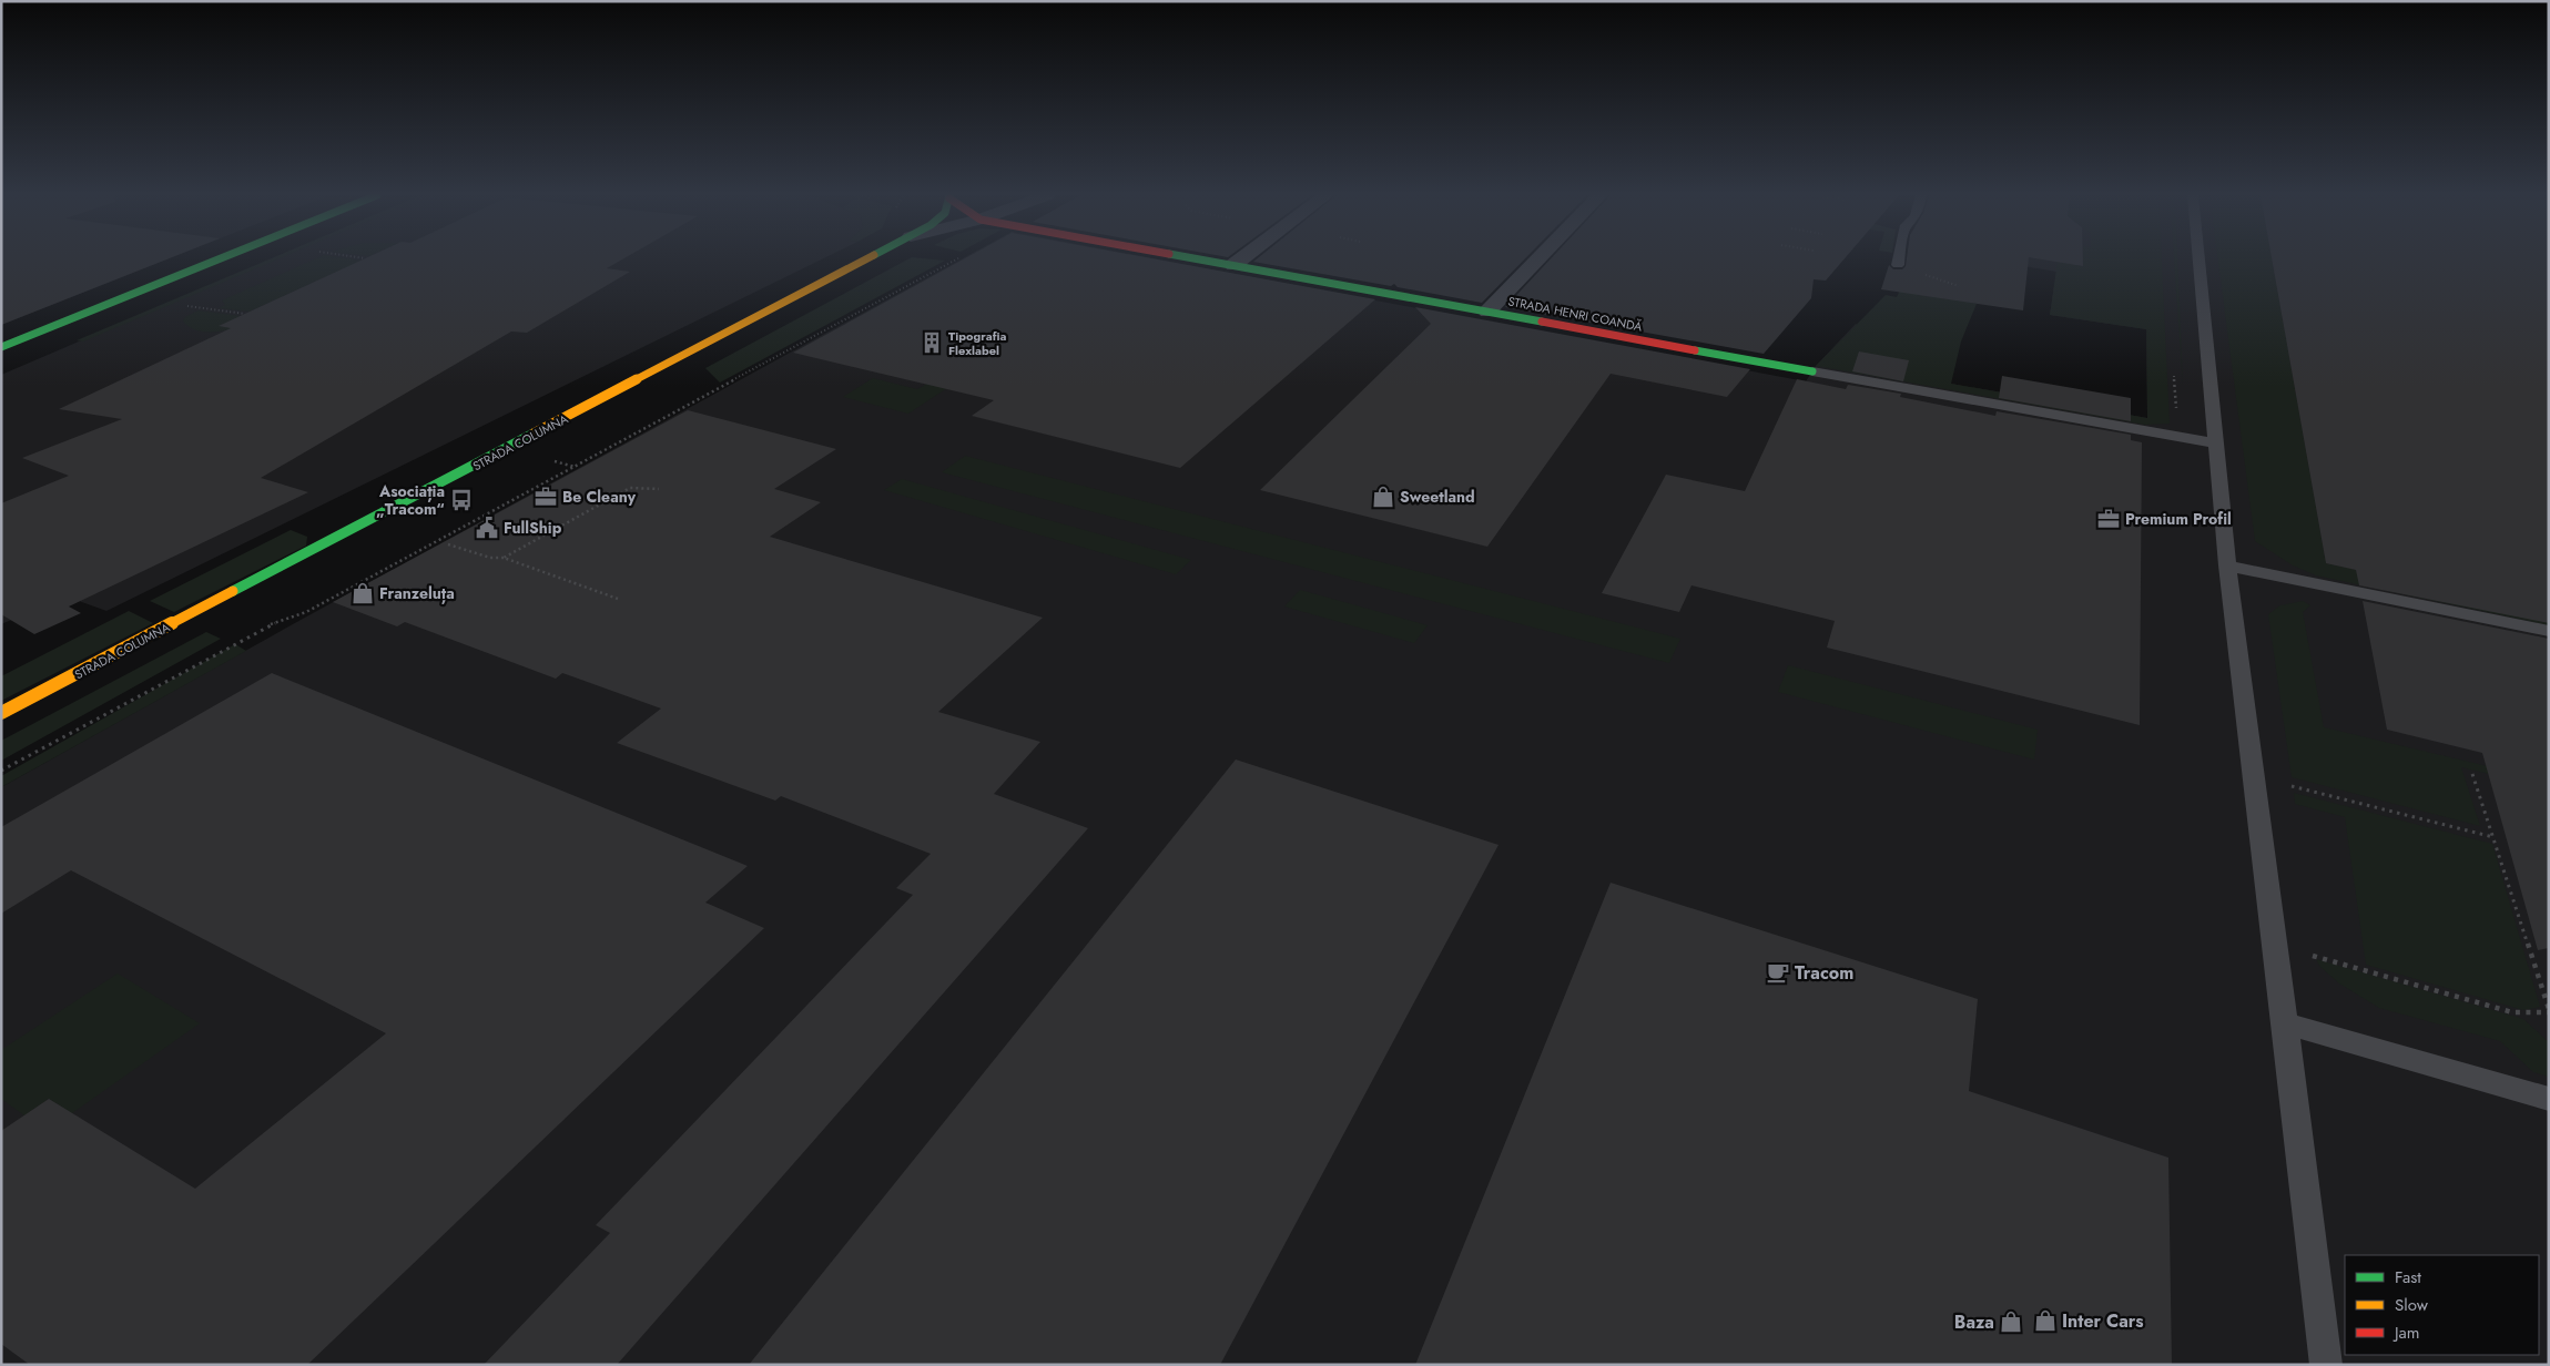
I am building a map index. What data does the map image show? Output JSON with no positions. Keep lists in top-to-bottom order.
{
  "streets": {
    "street": ["STRADA HENRI COANDĂ", "STRADA COLUMNA"]
  },
  "places": {
    "building": ["Tipografia Flexlabel"],
    "office": ["Be Cleany", "Premium Profil"],
    "shop": [
      "Sweetland",
      "Franzeluța",
      "Inter Cars",
      "Baza"
    ],
    "bus stop": ["Asociația „Tracom“"],
    "public building": ["FullShip"],
    "cafe": ["Tracom"]
  },
  "legend": ["Fast", "Slow", "Jam"]
}
